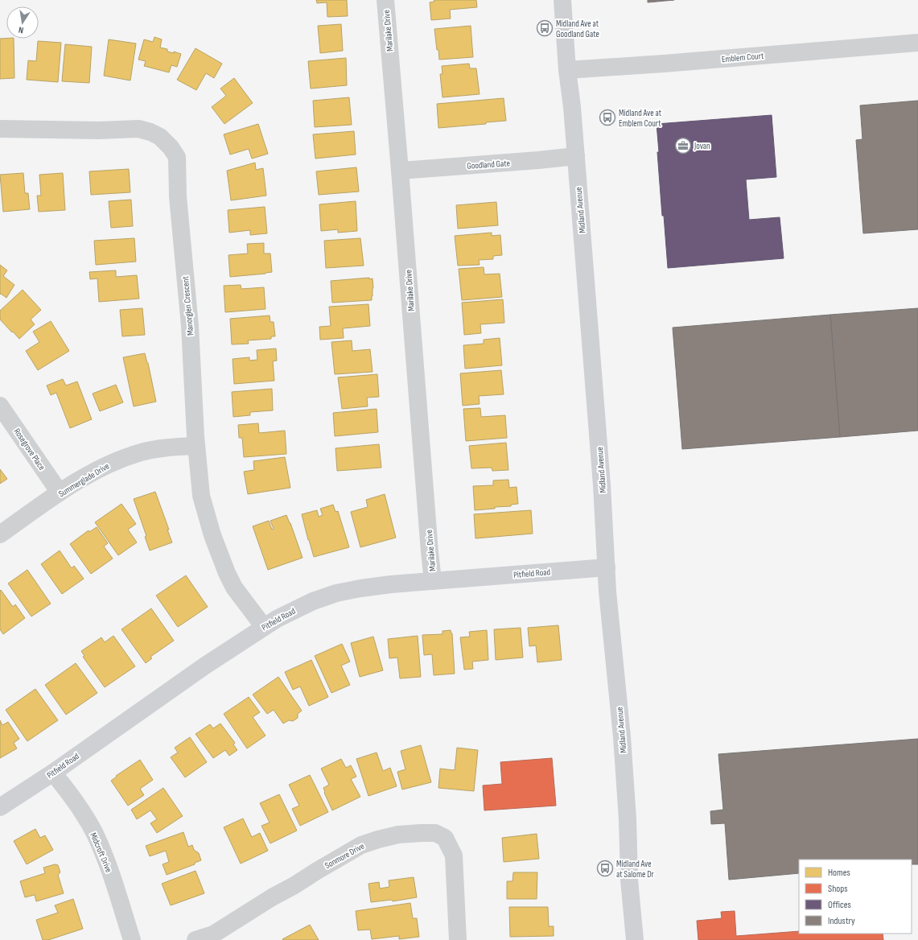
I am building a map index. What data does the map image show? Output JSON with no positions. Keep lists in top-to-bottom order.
{
  "streets": {
    "main road": ["Midland Avenue", "Pitfield Road"],
    "street": [
      "Marilake Drive",
      "Emblem Court",
      "Goodland Gate",
      "Manorglen Crescent",
      "Rosegrove Place",
      "Summerglade Drive",
      "Midcroft Drive",
      "Sonmore Drive"
    ]
  },
  "crossings": [
    ["Marilake Drive", "Goodland Gate"],
    ["Marilake Drive", "Pitfield Road"],
    ["Emblem Court", "Midland Avenue"],
    ["Goodland Gate", "Midland Avenue"],
    ["Midland Avenue", "Pitfield Road"],
    ["Manorglen Crescent", "Summerglade Drive"],
    ["Manorglen Crescent", "Pitfield Road"],
    ["Rosegrove Place", "Summerglade Drive"],
    ["Pitfield Road", "Midcroft Drive"]
  ],
  "places": {
    "bus stop": ["Midland Ave at Goodland Gate", "Midland Ave at Emblem Court", "Midland Ave at Salome Dr"],
    "office": ["Jovan"]
  },
  "legend": [
    "Homes",
    "Shops",
    "Offices",
    "Industry"
  ],
  "north": "bottom"
}
